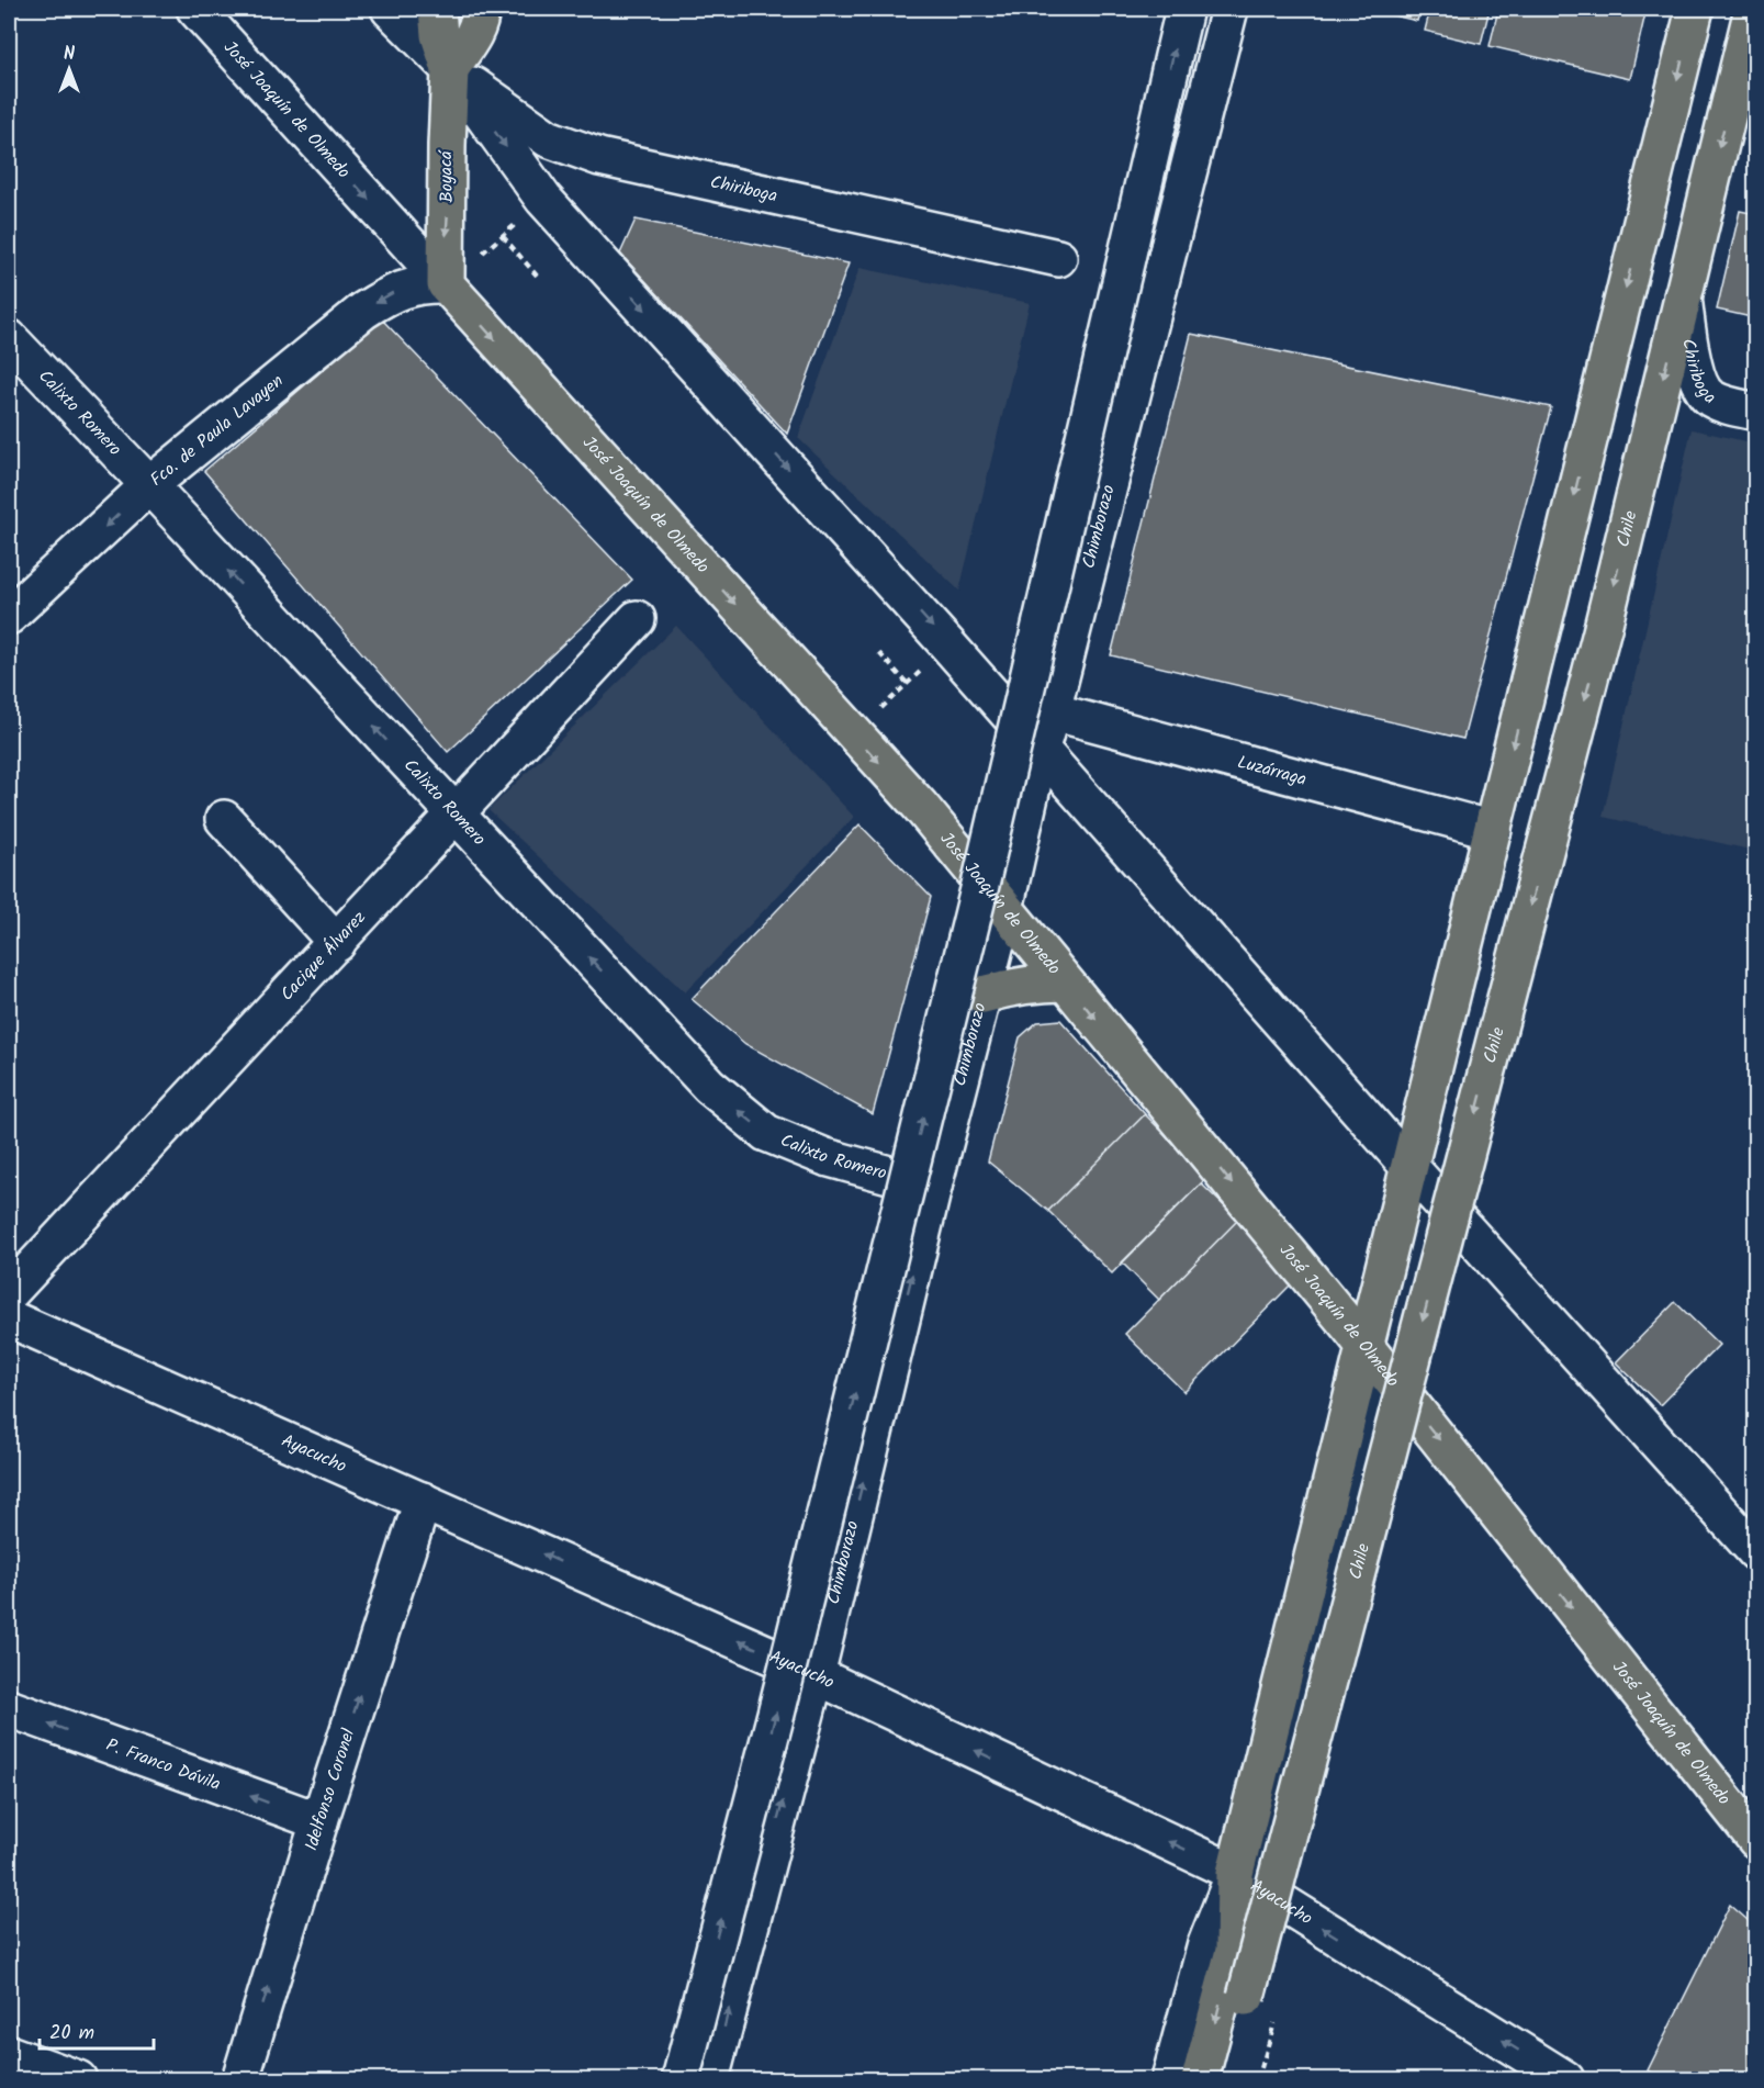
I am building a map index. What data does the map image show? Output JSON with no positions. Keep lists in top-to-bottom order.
{
  "streets": {
    "main road": ["José Joaquín de Olmedo", "Boyacá", "Chile"],
    "street": [
      "Chiriboga",
      "Calixto Romero",
      "Fco. de Paula Lavayen",
      "Chimborazo",
      "Luzárraga",
      "Cacique Álvarez",
      "Ayacucho",
      "P. Franco Dávila",
      "Idelfonso Coronel"
    ]
  },
  "crossings": [
    ["José Joaquín de Olmedo", "Boyacá"],
    ["José Joaquín de Olmedo", "Fco. de Paula Lavayen"],
    ["José Joaquín de Olmedo", "Chimborazo"],
    ["Boyacá", "Chiriboga"],
    ["Boyacá", "Fco. de Paula Lavayen"],
    ["Chiriboga", "Chile"],
    ["Calixto Romero", "Fco. de Paula Lavayen"],
    ["Calixto Romero", "Chimborazo"],
    ["Calixto Romero", "Cacique Álvarez"],
    ["Chimborazo", "Luzárraga"],
    ["Chimborazo", "Ayacucho"],
    ["Ayacucho", "Idelfonso Coronel"],
    ["P. Franco Dávila", "Idelfonso Coronel"]
  ],
  "one_way": [
    "Boyacá",
    "Calixto Romero",
    "Fco. de Paula Lavayen",
    "Ayacucho",
    "P. Franco Dávila",
    "Idelfonso Coronel"
  ],
  "scale_bar": "20 m",
  "north": "top"
}
